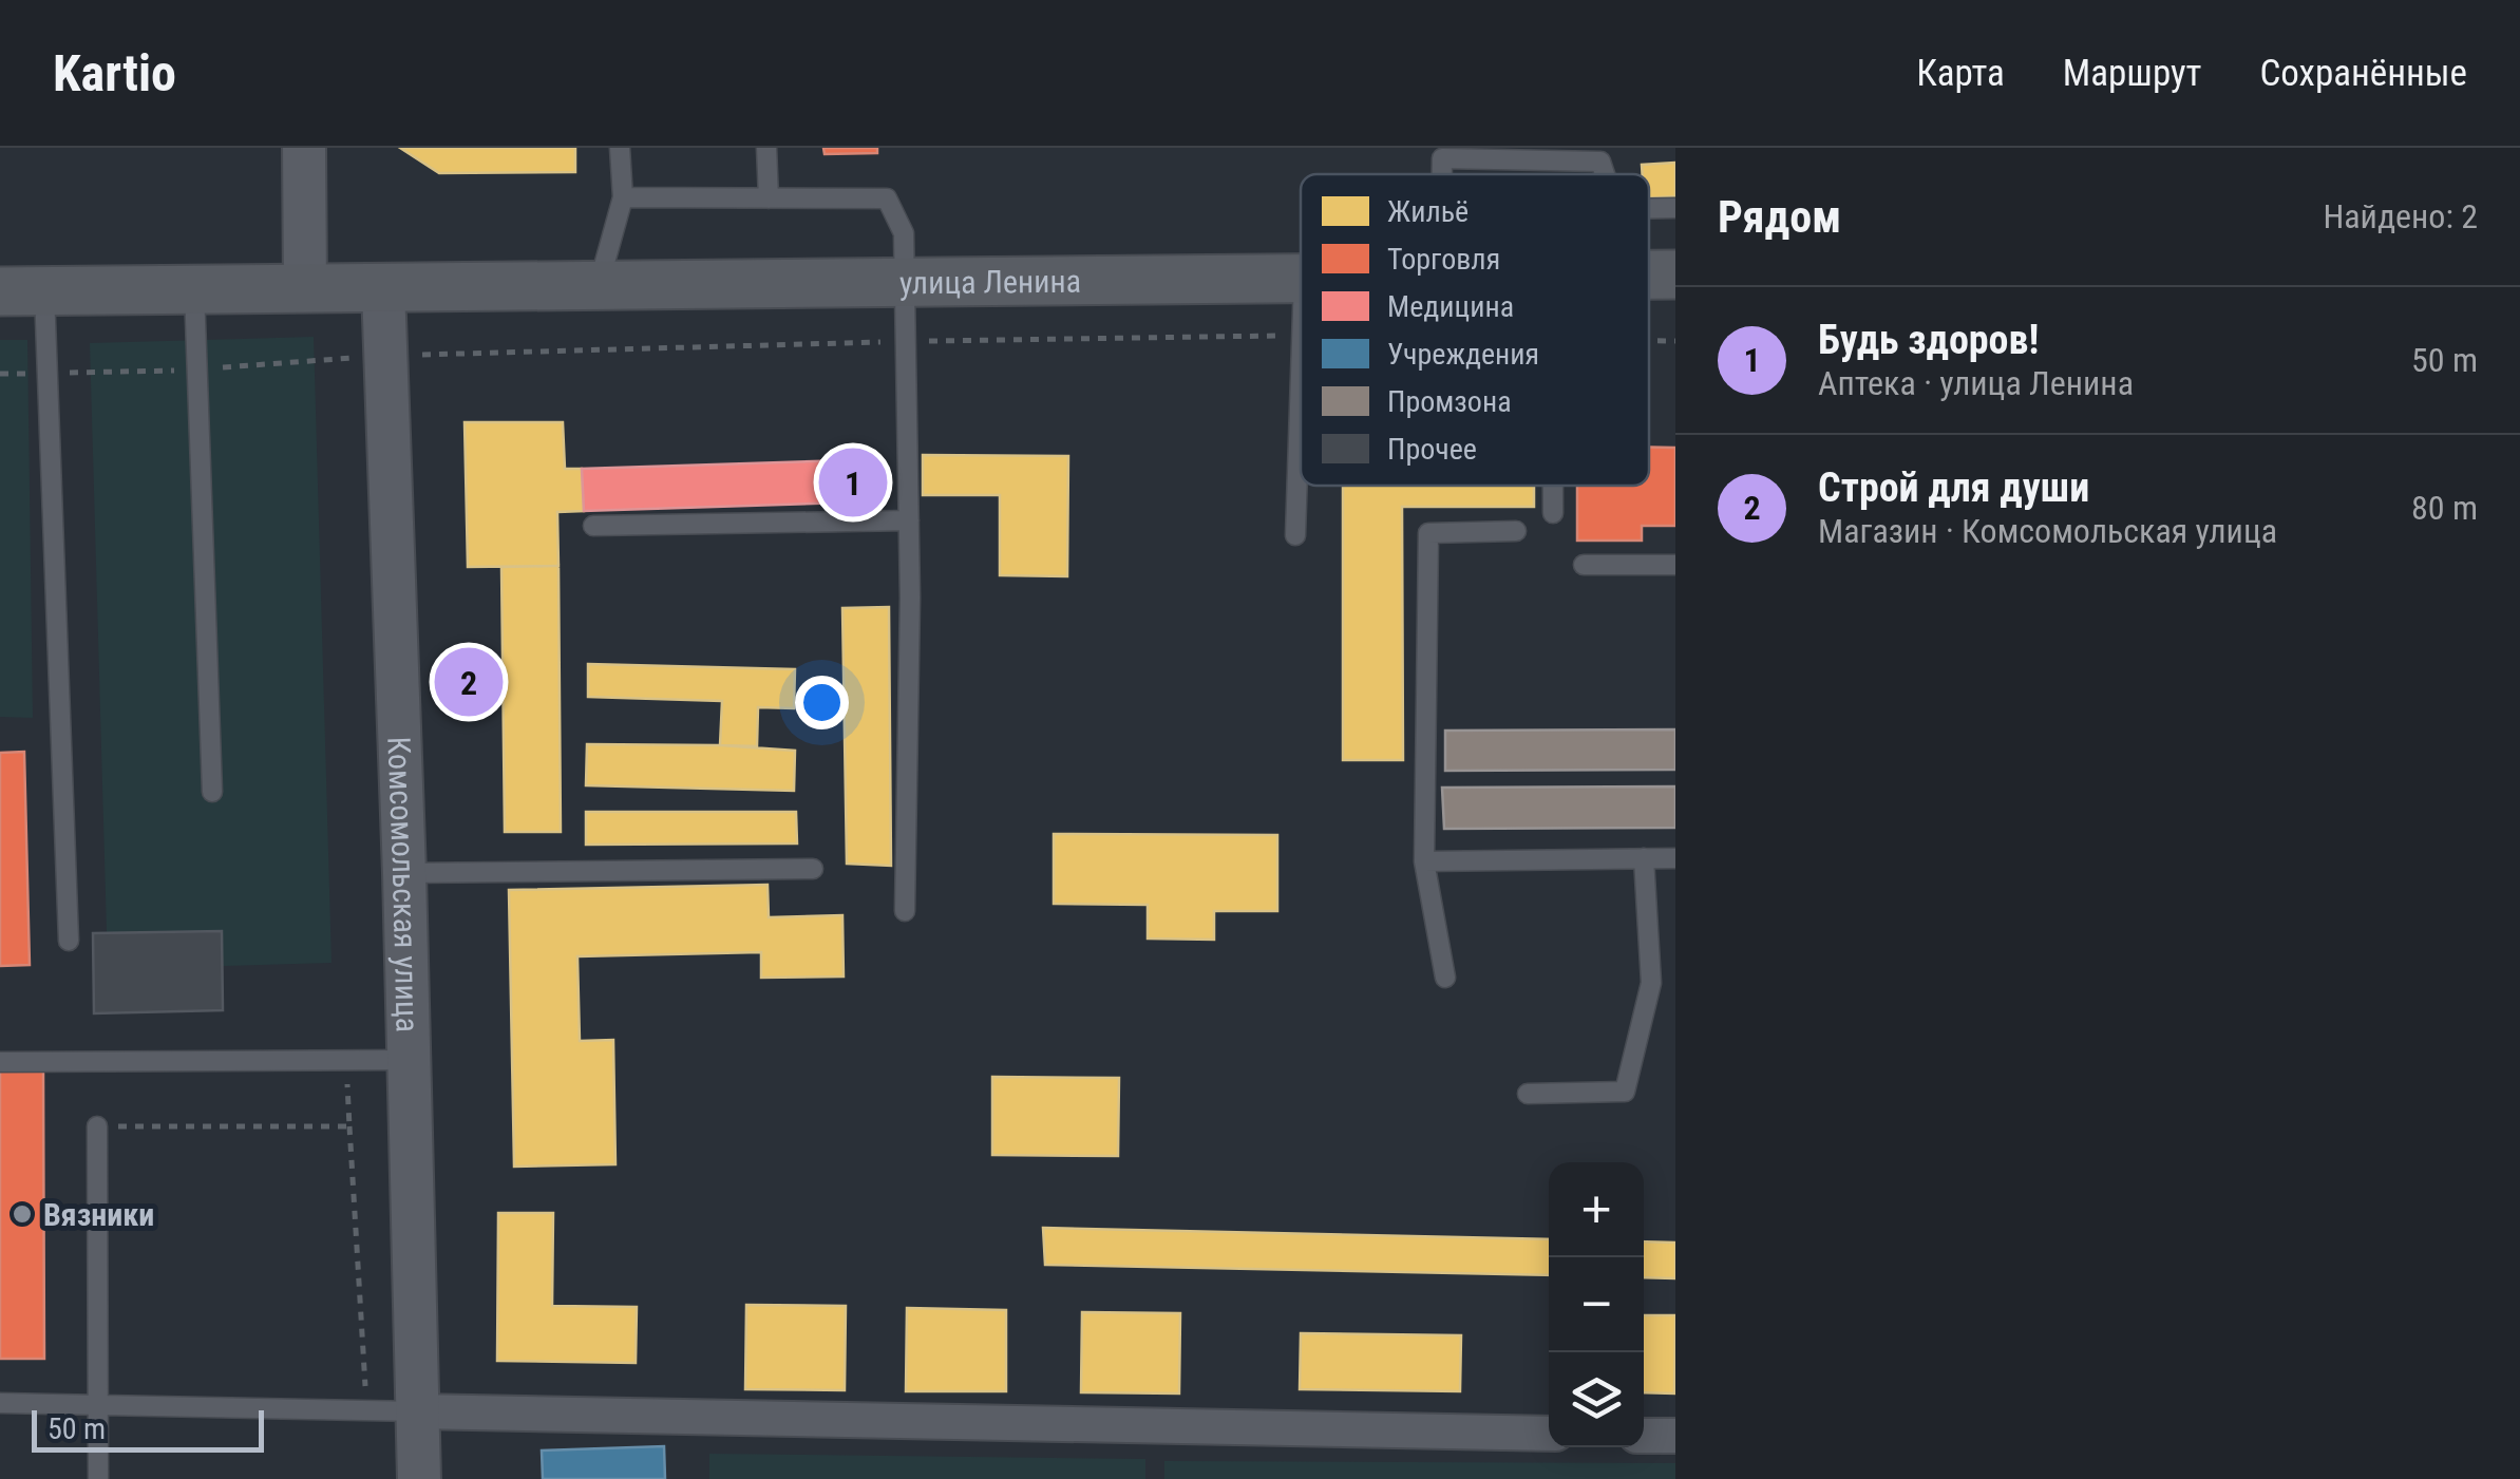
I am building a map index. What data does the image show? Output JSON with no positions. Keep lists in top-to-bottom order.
{
  "streets": {
    "main road": ["улица Ленина"],
    "street": ["Комсомольская улица"]
  },
  "crossings": [
    ["улица Ленина", "Комсомольская улица"]
  ],
  "places": ["Вязники"],
  "legend": [
    "Жильё",
    "Торговля",
    "Медицина",
    "Учреждения",
    "Промзона",
    "Прочее"
  ],
  "scale_bar": "50 m",
  "page": {
    "header": "Kartio",
    "nav": ["Карта", "Маршрут", "Сохранённые"],
    "heading": ["Рядом", "Найдено: 2"],
    "list": [
      {
        "mark": "1",
        "name": "Будь здоров!",
        "note": "Аптека · улица Ленина",
        "value": "50 m"
      },
      {
        "mark": "2",
        "name": "Строй для души",
        "note": "Магазин · Комсомольская улица",
        "value": "80 m"
      }
    ],
    "pins": ["1", "2"],
    "map_buttons": ["+", "−"],
    "scale": "50 m"
  }
}
